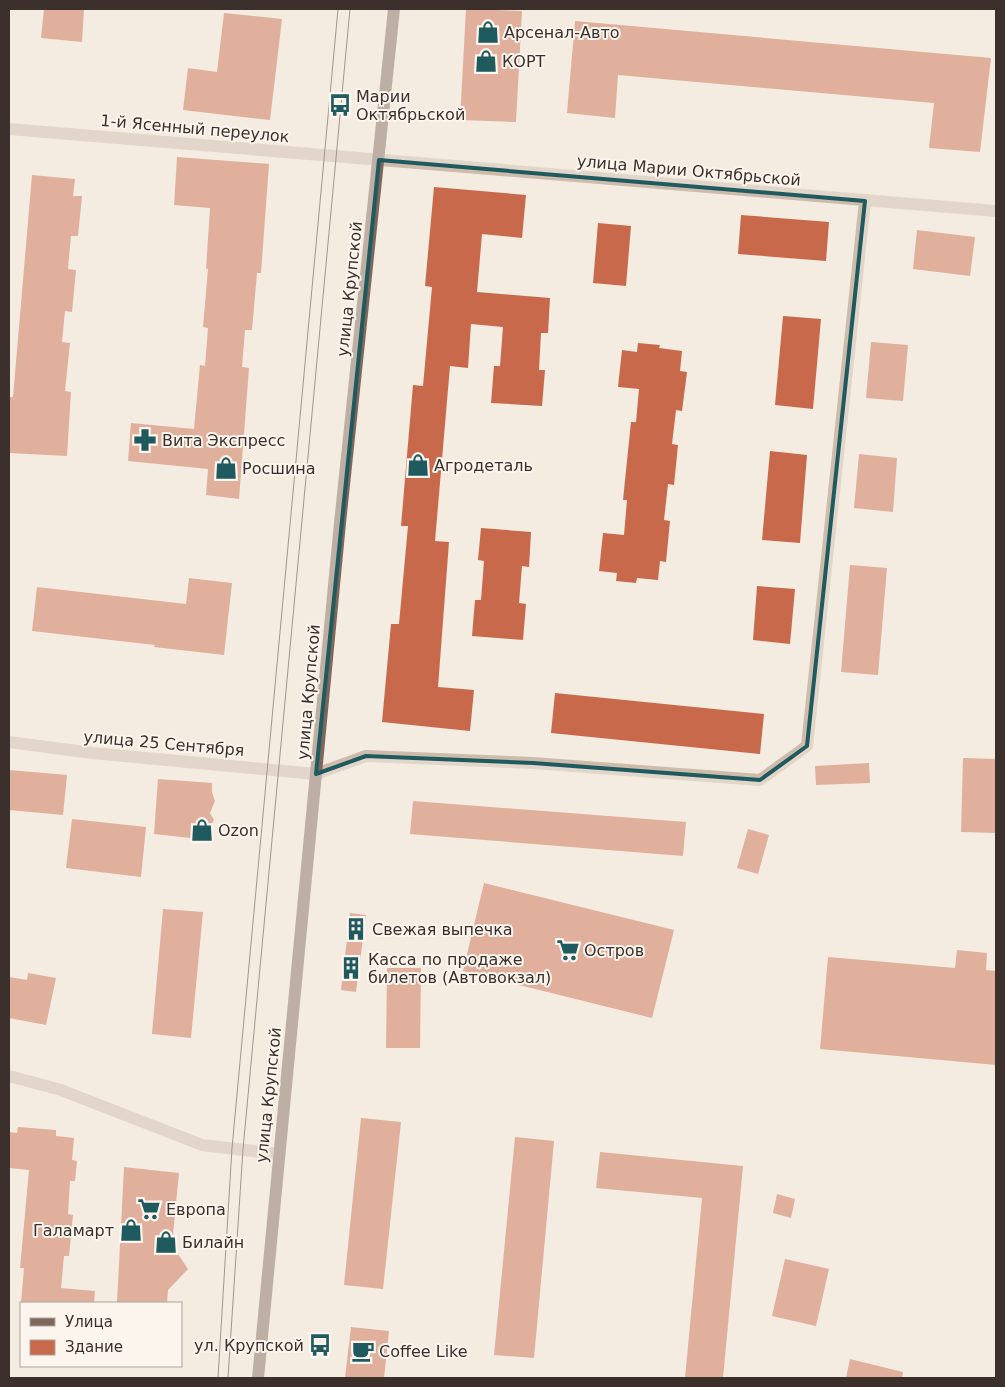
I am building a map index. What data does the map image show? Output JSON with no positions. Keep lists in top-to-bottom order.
{
  "streets": {
    "main road": ["улица Крупской"],
    "street": ["1-й Ясенный переулок", "улица Марии Октябрьской", "улица 25 Сентября"]
  },
  "crossings": [
    ["1-й Ясенный переулок", "улица Марии Октябрьской"],
    ["1-й Ясенный переулок", "улица Крупской"],
    ["улица Марии Октябрьской", "улица Крупской"],
    ["улица Крупской", "улица 25 Сентября"]
  ],
  "places": {
    "shop": [
      "Арсенал-Авто",
      "КОРТ",
      "Агродеталь",
      "Росшина",
      "Ozon",
      "Галамарт",
      "Билайн"
    ],
    "bus stop": ["Марии Октябрьской", "ул. Крупской"],
    "pharmacy": ["Вита Экспресс"],
    "building": ["Свежая выпечка", "Касса по продаже билетов (Автовокзал)"],
    "supermarket": ["Остров", "Европа"],
    "cafe": ["Coffee Like"]
  },
  "legend": ["Улица", "Здание"]
}
